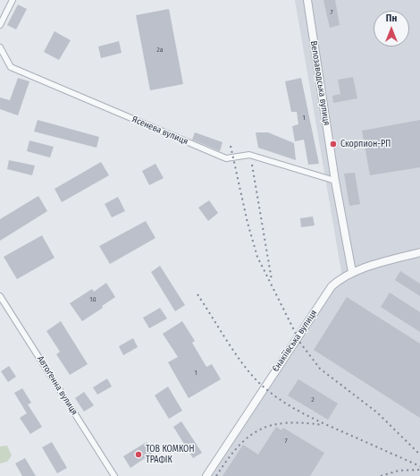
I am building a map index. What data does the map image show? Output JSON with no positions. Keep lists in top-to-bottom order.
{
  "streets": {
    "street": [
      "Велозаводська вулиця",
      "Ясенева вулиця",
      "Єнакіївська вулиця",
      "Автоґенна вулиця"
    ]
  },
  "crossings": [
    ["Велозаводська вулиця", "Ясенева вулиця"],
    ["Велозаводська вулиця", "Єнакіївська вулиця"]
  ],
  "places": ["Скорпион-РП", "ТОВ КОМКОН ТРАФІК"],
  "house_numbers": [
    "7",
    "2а",
    "1",
    "10",
    "1",
    "2",
    "7"
  ],
  "north": "top"
}
